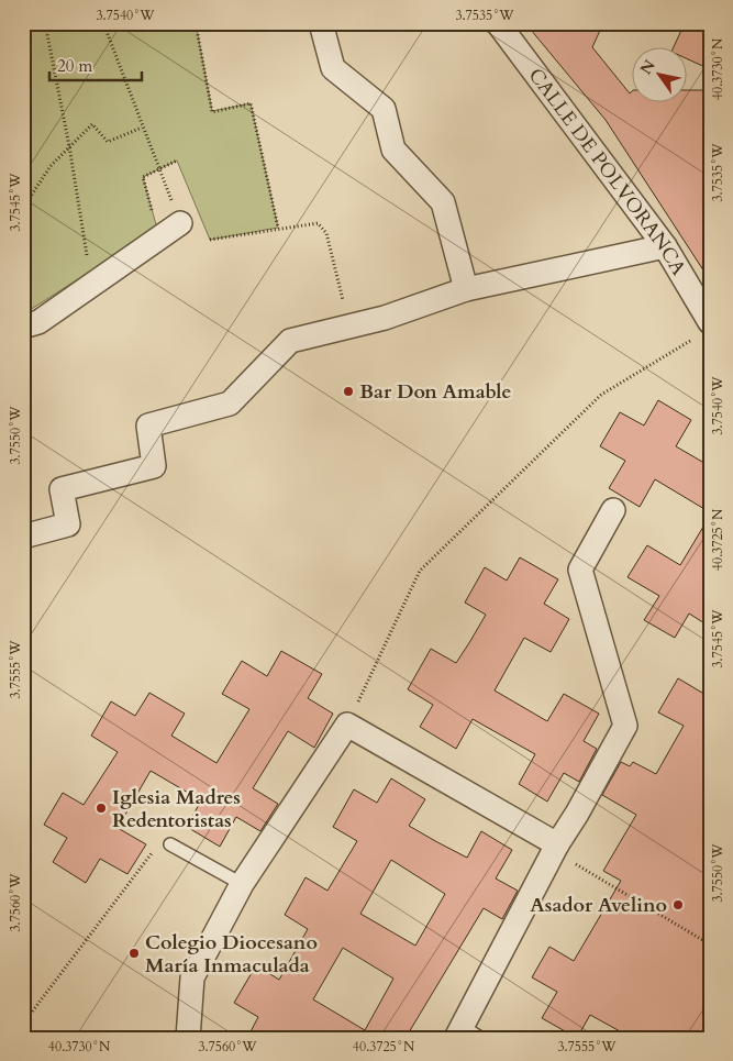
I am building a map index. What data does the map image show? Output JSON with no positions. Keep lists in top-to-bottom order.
{
  "streets": {
    "street": ["CALLE DE POLVORANCA"]
  },
  "places": [
    "Bar Don Amable",
    "Iglesia Madres Redentoristas",
    "Asador Avelino",
    "Colegio Diocesano María Inmaculada"
  ],
  "scale_bar": "20 m",
  "north": "top left",
  "coordinates": [
    "3.7540°W",
    "3.7535°W",
    "40.3730°N",
    "3.7545°W",
    "3.7550°W",
    "40.3725°N",
    "3.7555°W",
    "3.7560°W"
  ]
}
